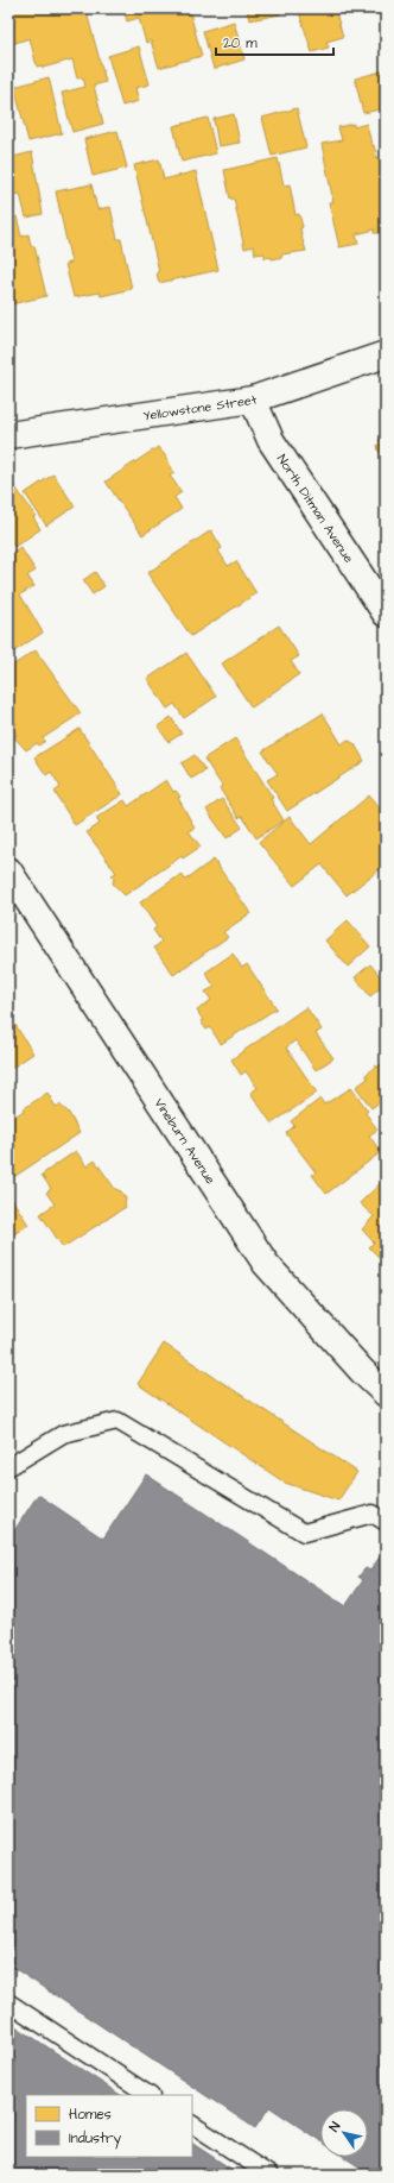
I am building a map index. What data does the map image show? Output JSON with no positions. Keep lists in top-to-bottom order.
{
  "streets": {
    "street": ["Yellowstone Street", "North Ditman Avenue", "Vineburn Avenue"]
  },
  "crossings": [
    ["Yellowstone Street", "North Ditman Avenue"]
  ],
  "legend": ["Homes", "Industry"],
  "scale_bar": "20 m",
  "north": "top left"
}
